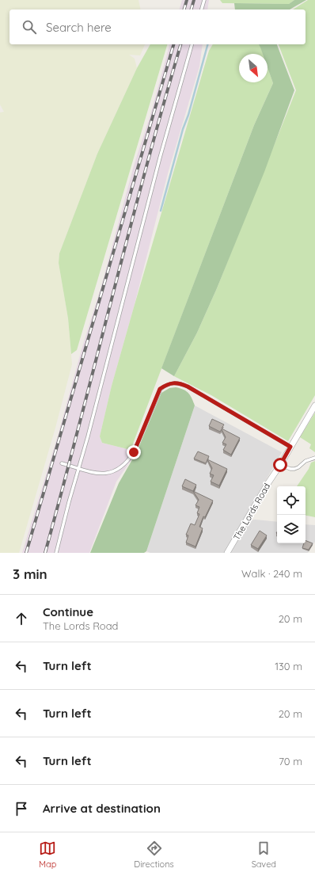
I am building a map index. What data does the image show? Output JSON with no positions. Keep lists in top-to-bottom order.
{
  "streets": {
    "street": ["The Lords Road"]
  },
  "north": "bottom right",
  "page": {
    "search": "Search here",
    "heading": ["3 min", "Walk · 240 m"],
    "list": [
      ["Continue", "The Lords Road", "20 m"],
      ["Turn left", "130 m"],
      ["Turn left", "20 m"],
      ["Turn left", "70 m"],
      "Arrive at destination"
    ],
    "nav": ["Map", "Directions", "Saved"]
  }
}
